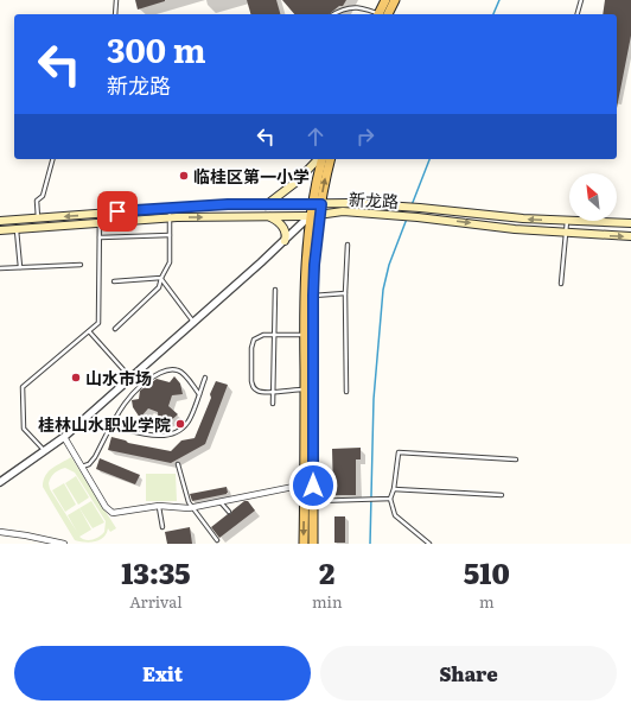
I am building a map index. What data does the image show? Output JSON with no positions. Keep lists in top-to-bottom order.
{
  "streets": {
    "main road": ["新龙路"]
  },
  "places": ["临桂区第一小学", "山水市场", "桂林山水职业学院"],
  "north": "top left",
  "page": {
    "turn": ["300 m", "新龙路"],
    "eta": [
      "13:35",
      "Arrival",
      "2",
      "min",
      "510",
      "m"
    ],
    "buttons": ["Exit", "Share"]
  }
}
